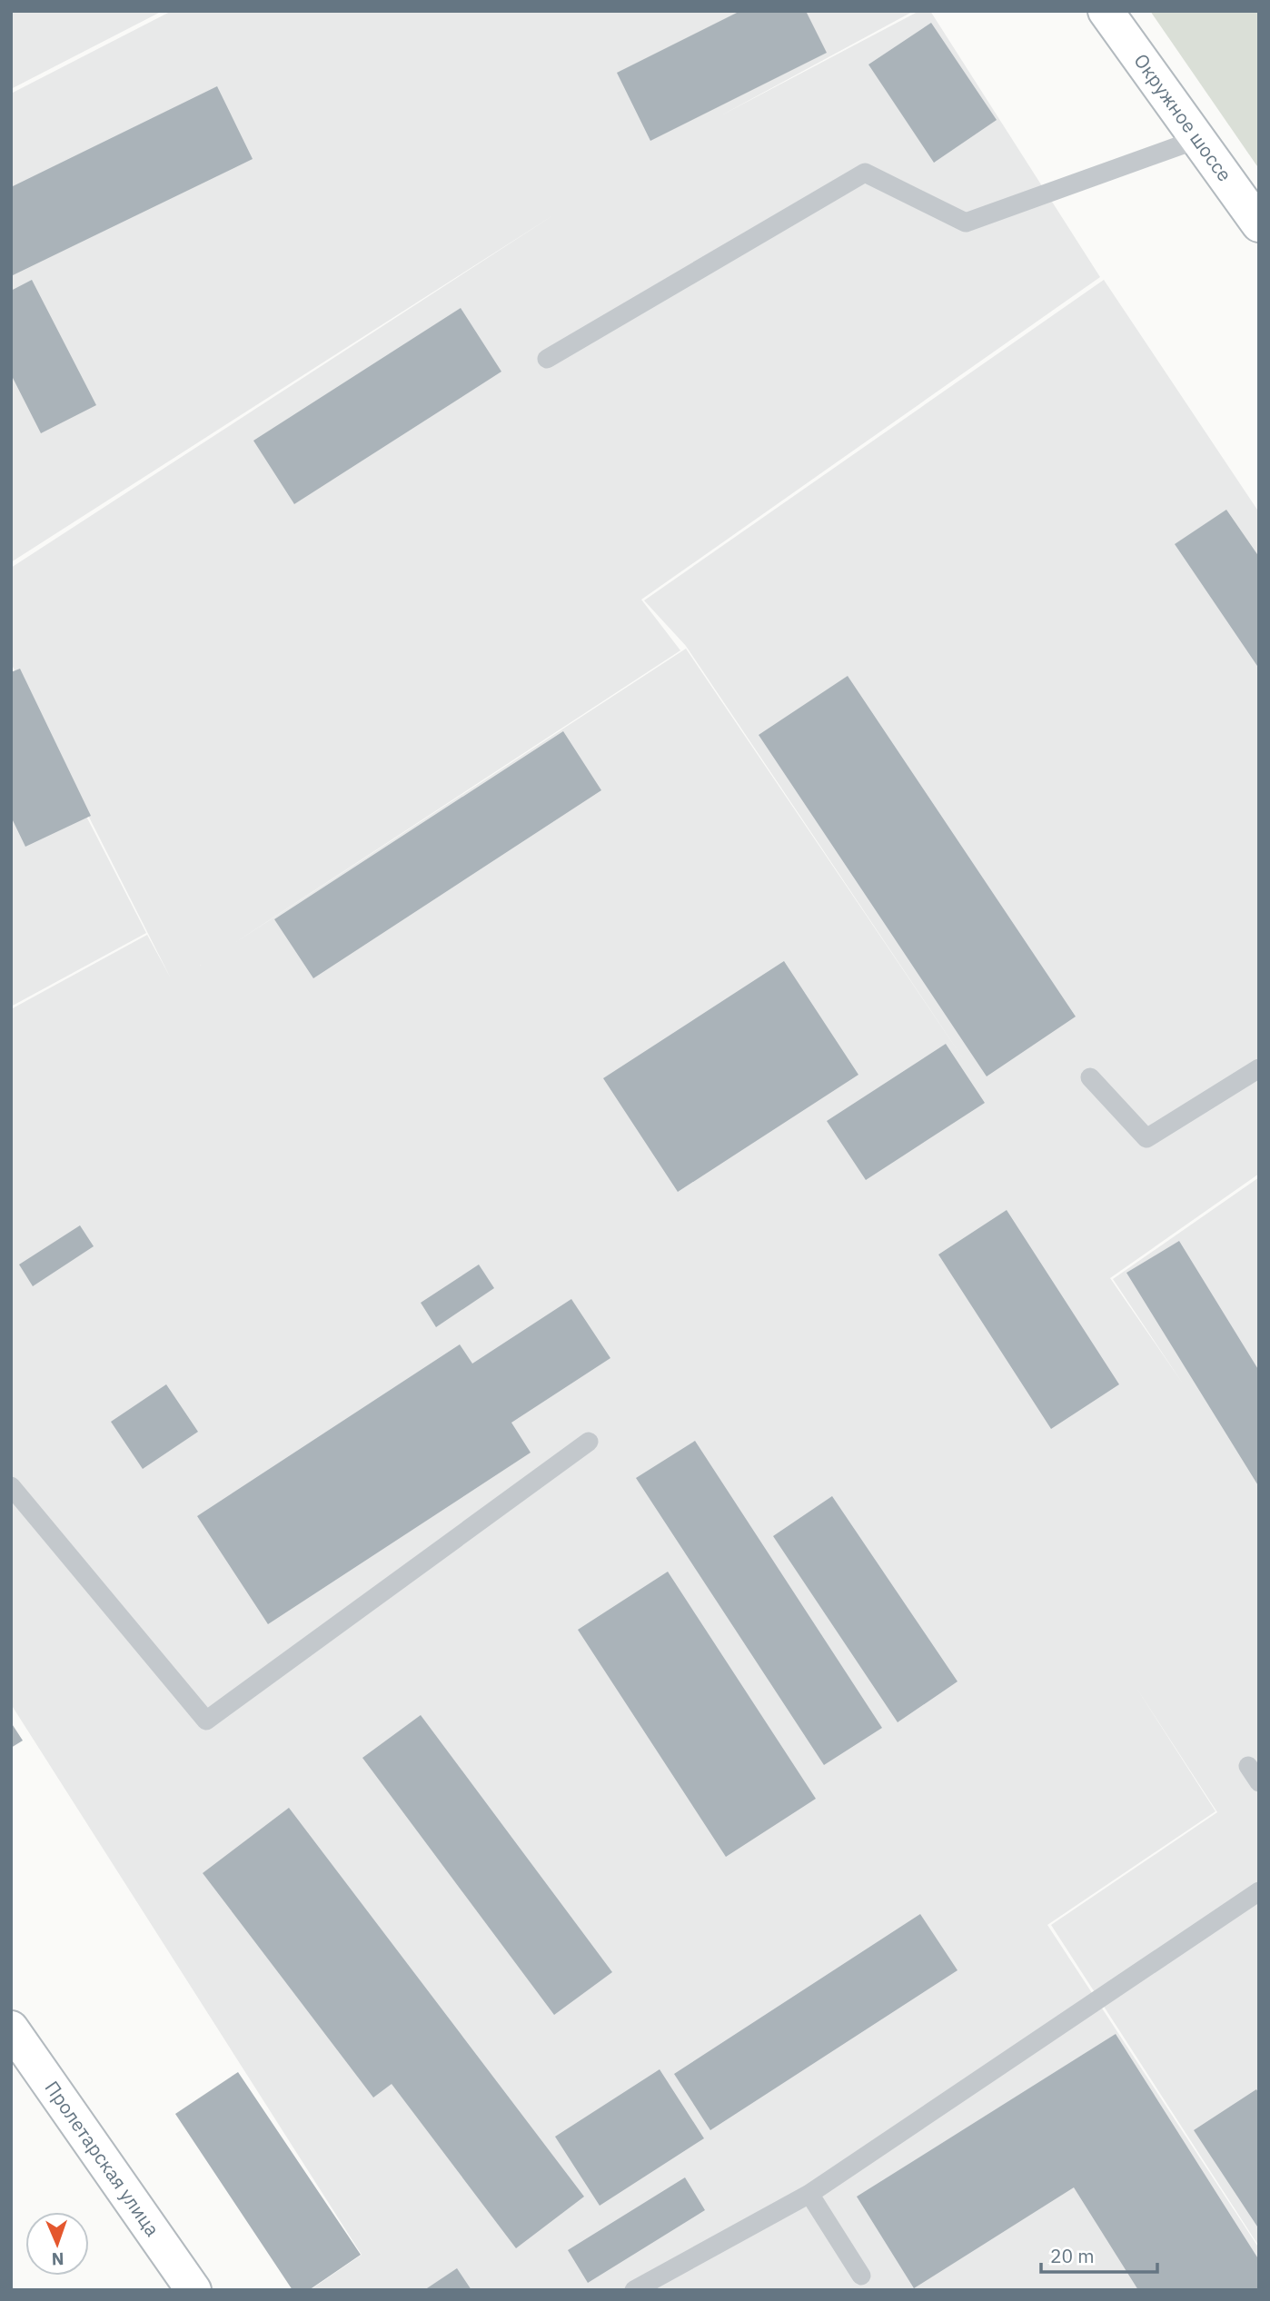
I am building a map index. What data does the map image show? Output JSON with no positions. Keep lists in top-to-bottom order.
{
  "streets": {
    "street": ["Окружное шоссе", "Пролетарская улица"]
  },
  "scale_bar": "20 m",
  "north": "bottom"
}
